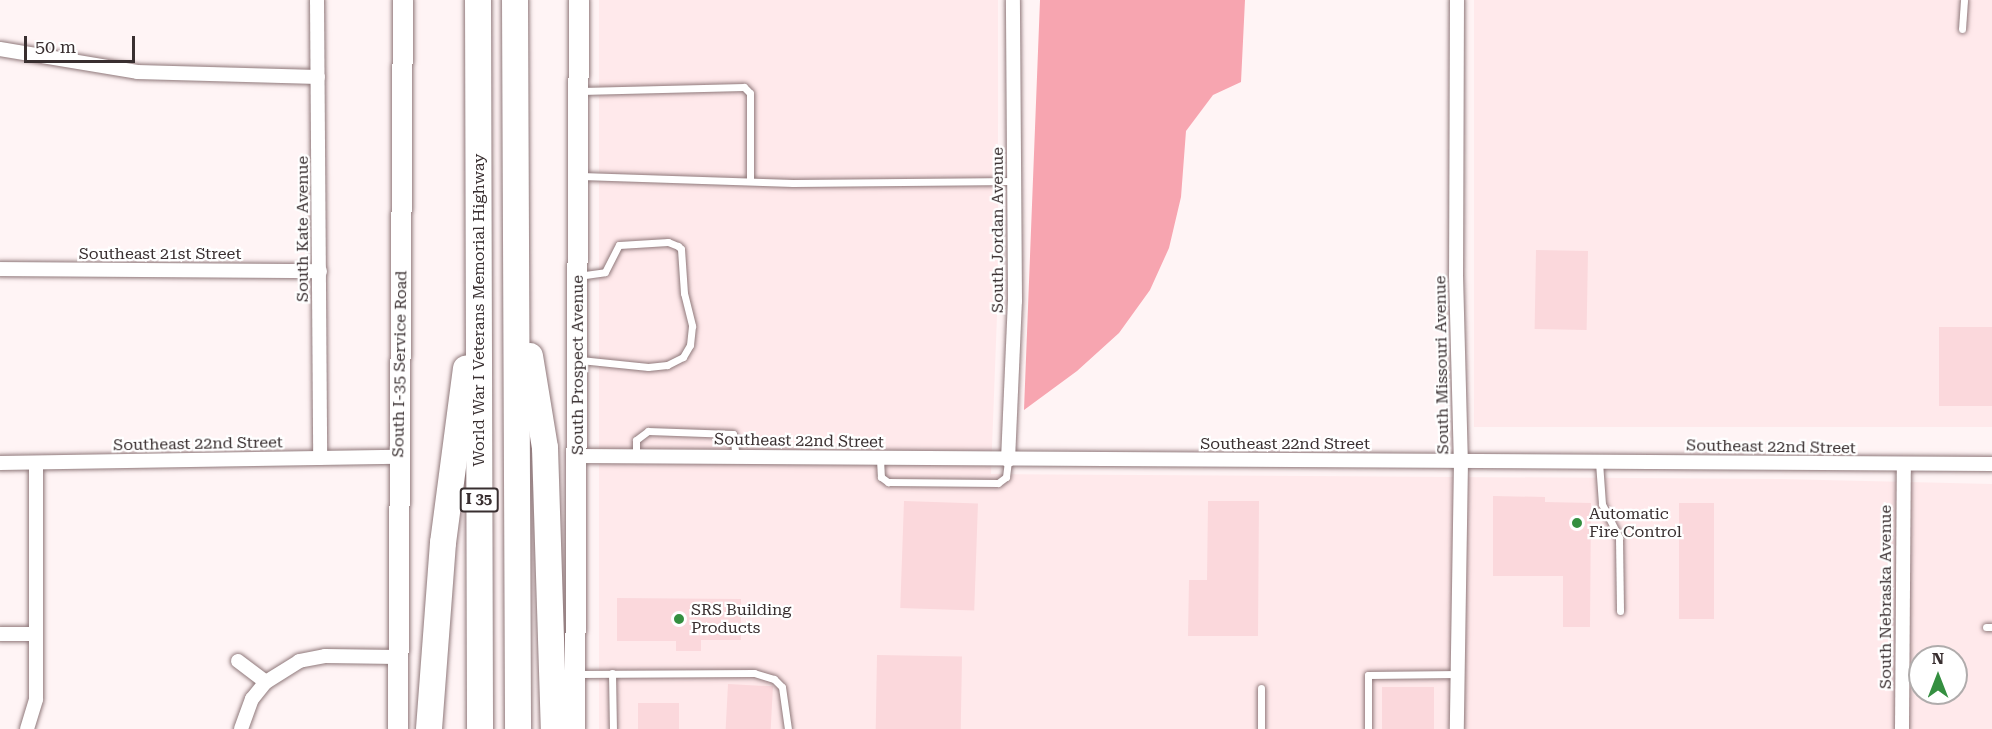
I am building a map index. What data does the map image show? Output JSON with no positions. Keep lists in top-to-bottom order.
{
  "streets": {
    "highway": ["World War I Veterans Memorial Highway", "I 35"],
    "main road": ["South I-35 Service Road", "South Prospect Avenue"],
    "street": [
      "South Kate Avenue",
      "South Jordan Avenue",
      "Southeast 21st Street",
      "South Missouri Avenue",
      "Southeast 22nd Street",
      "South Nebraska Avenue"
    ]
  },
  "crossings": [
    ["South Kate Avenue", "Southeast 21st Street"],
    ["South Kate Avenue", "Southeast 22nd Street"],
    ["South Jordan Avenue", "Southeast 22nd Street"],
    ["South I-35 Service Road", "Southeast 22nd Street"],
    ["South Prospect Avenue", "Southeast 22nd Street"],
    ["South Missouri Avenue", "Southeast 22nd Street"],
    ["Southeast 22nd Street", "South Nebraska Avenue"]
  ],
  "places": ["Automatic Fire Control", "SRS Building Products"],
  "scale_bar": "50 m",
  "north": "top"
}
